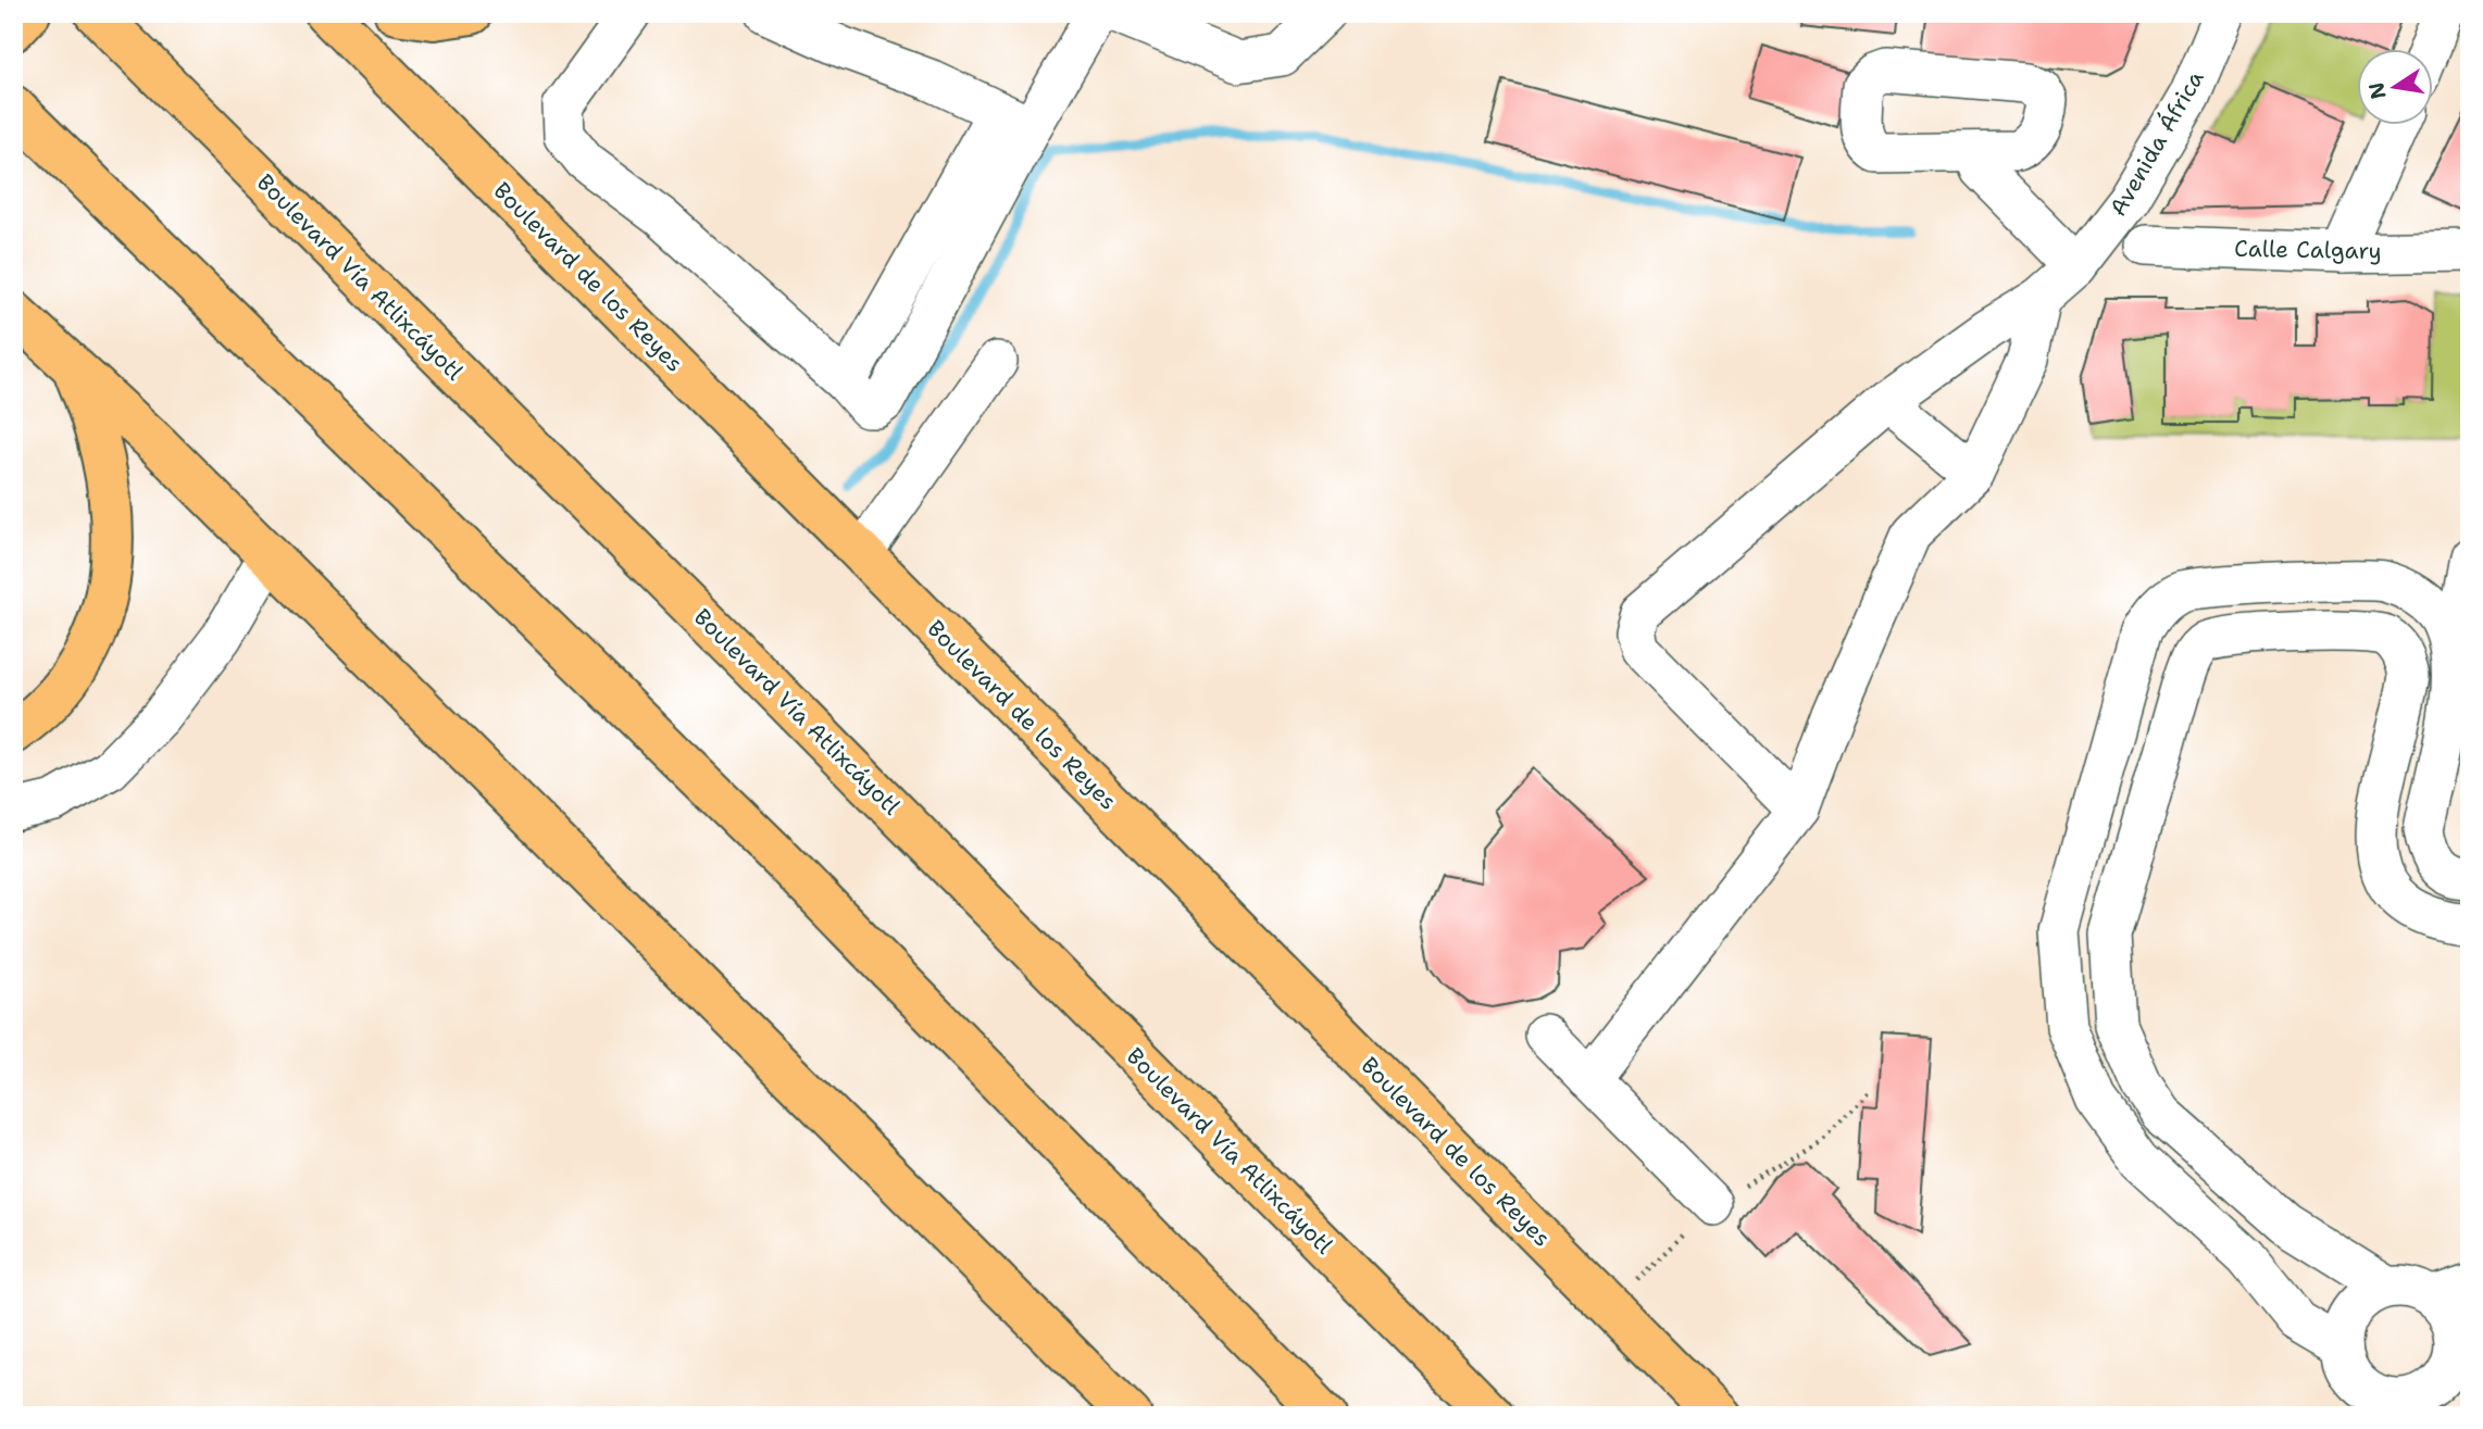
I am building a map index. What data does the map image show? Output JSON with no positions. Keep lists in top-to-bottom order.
{
  "streets": {
    "main road": ["Boulevard Vía Atlixcáyotl", "Boulevard de los Reyes"],
    "street": ["Avenida África", "Calle Calgary"]
  },
  "north": "left"
}
